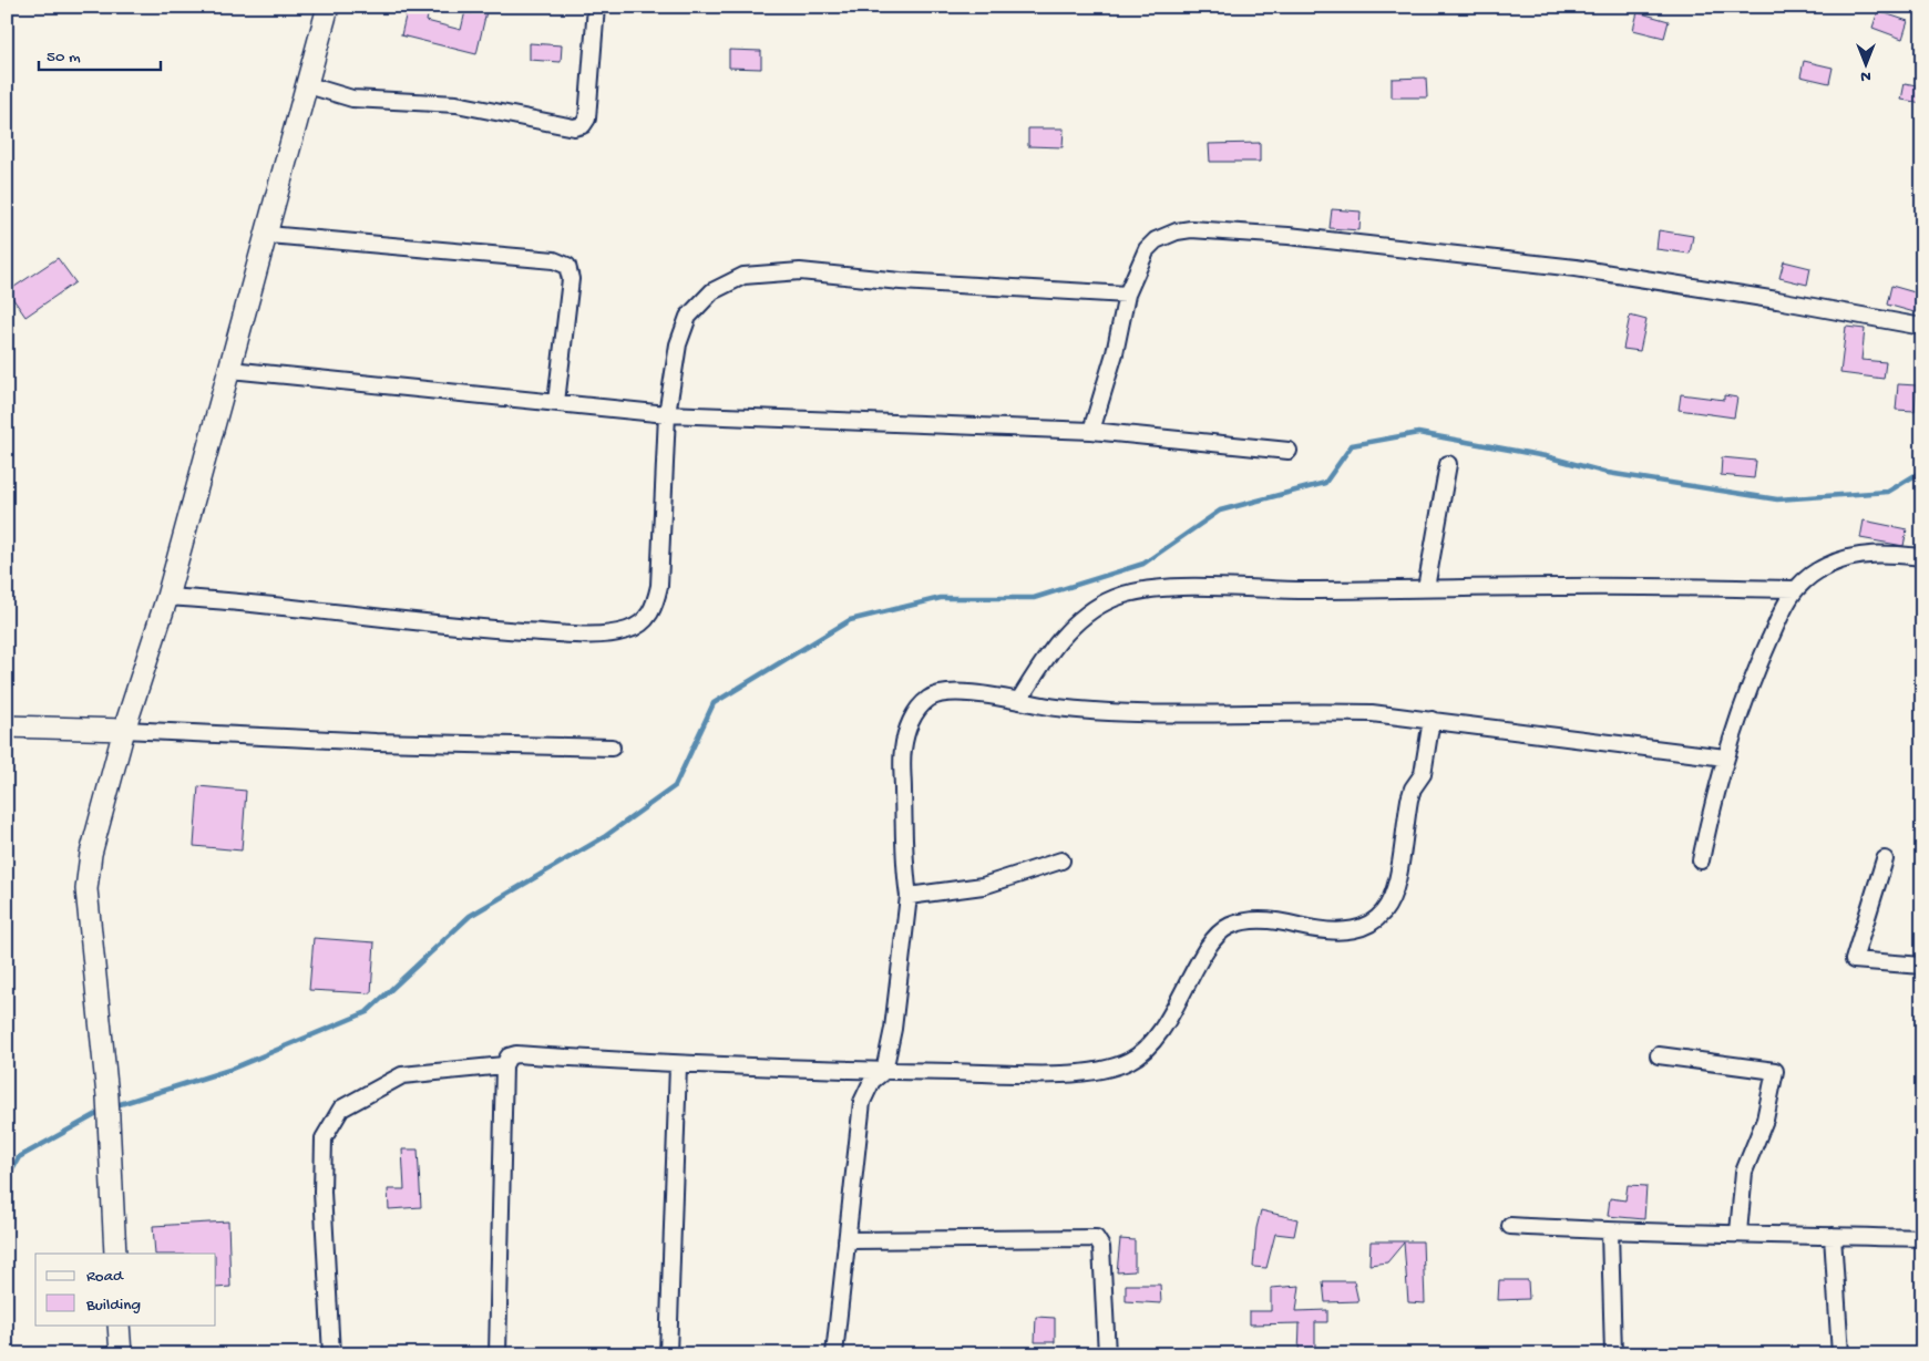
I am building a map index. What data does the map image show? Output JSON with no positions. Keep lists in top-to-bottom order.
{
  "legend": ["Road", "Building"],
  "scale_bar": "50 m",
  "north": "bottom"
}
